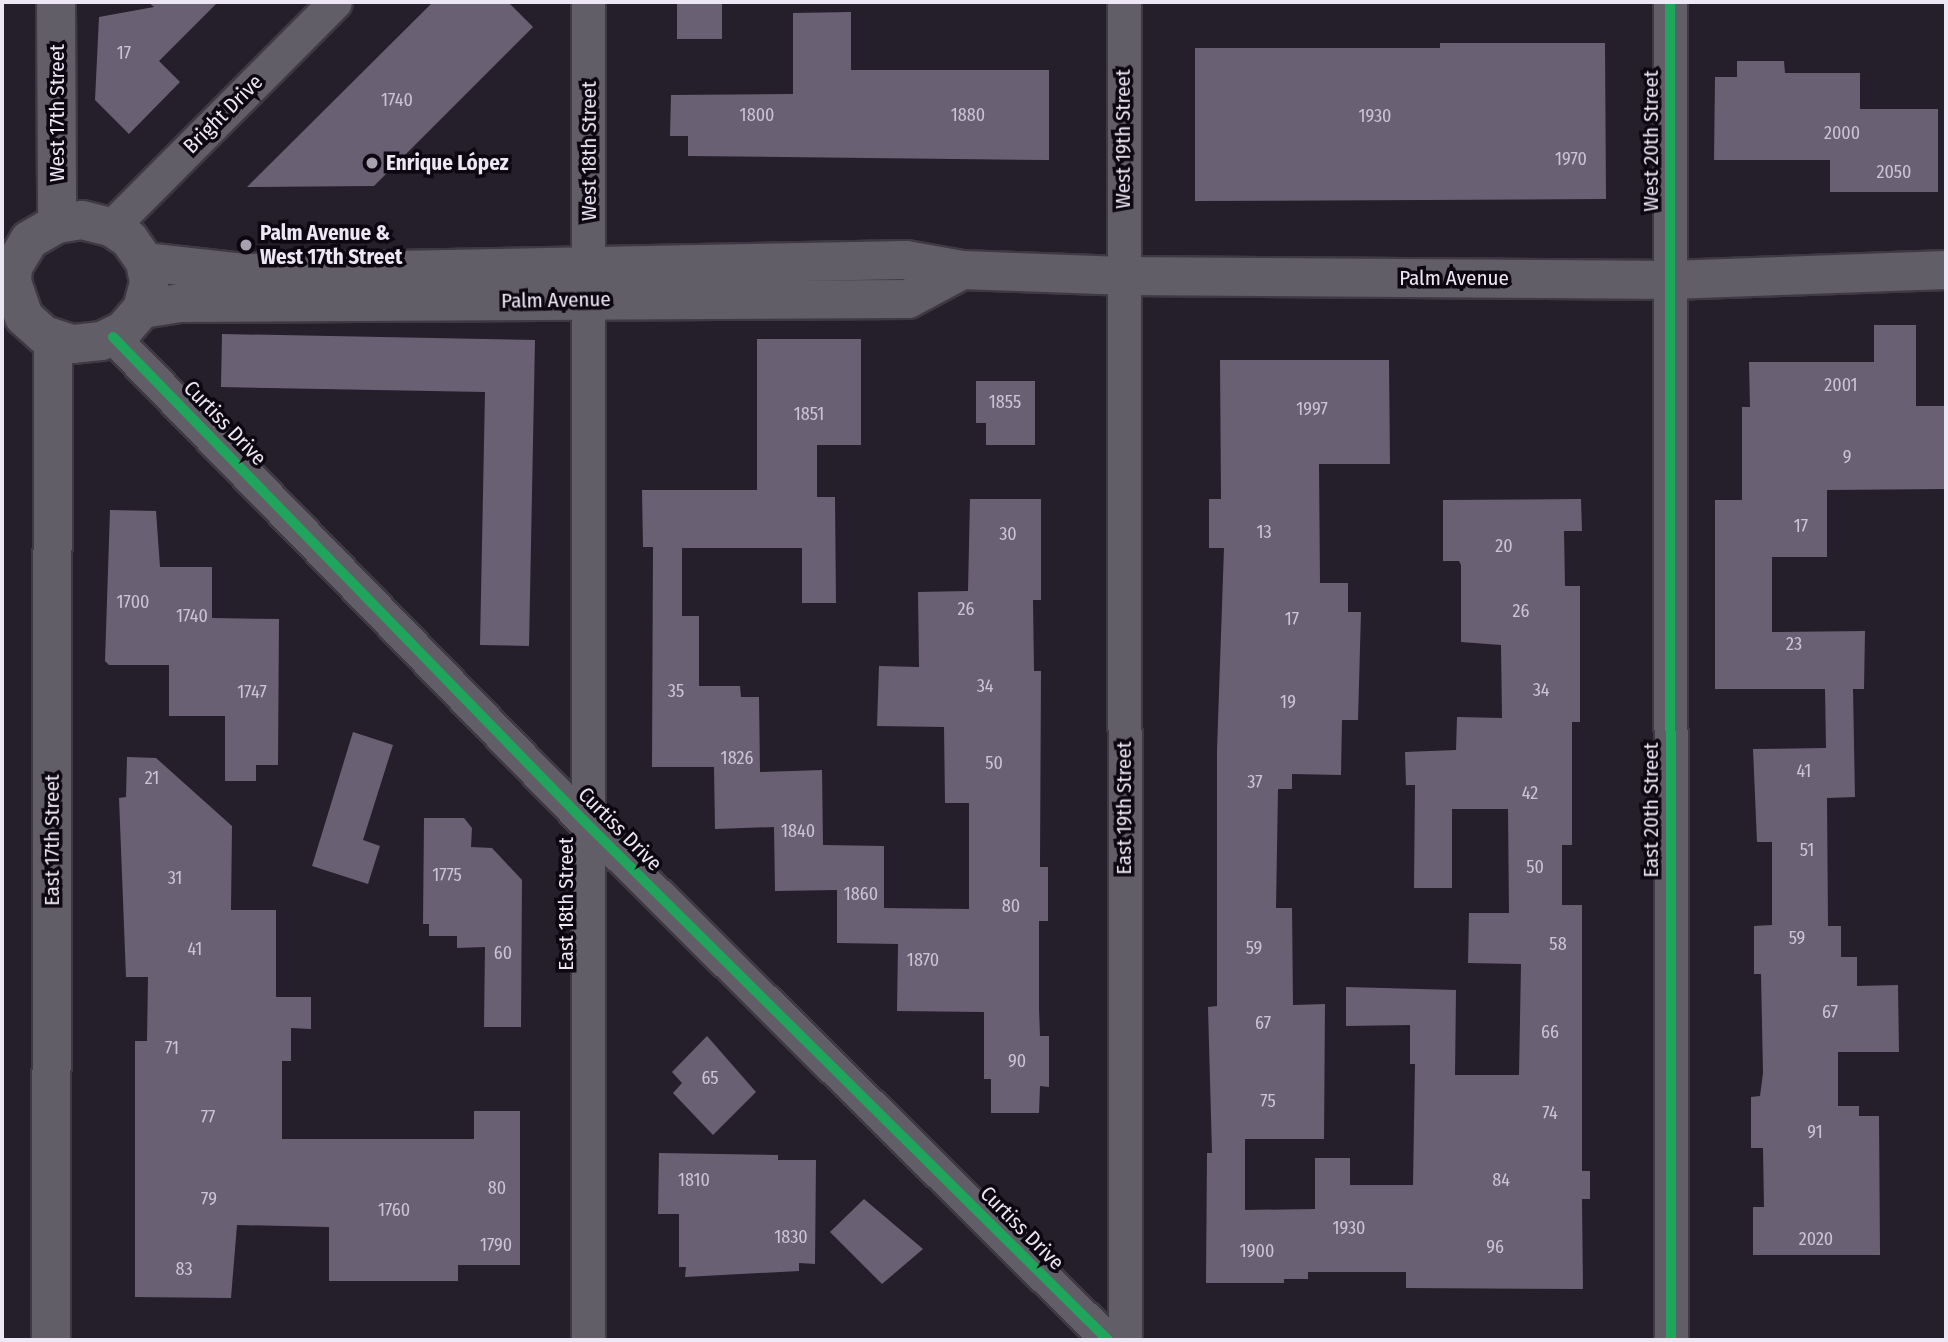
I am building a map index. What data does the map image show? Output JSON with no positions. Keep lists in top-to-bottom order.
{
  "streets": {
    "main road": ["West 17th Street", "Palm Avenue", "East 17th Street"],
    "street": [
      "Bright Drive",
      "West 19th Street",
      "West 20th Street",
      "West 18th Street",
      "Curtiss Drive",
      "East 19th Street",
      "East 20th Street",
      "East 18th Street"
    ]
  },
  "crossings": [
    ["West 17th Street", "Bright Drive"],
    ["West 17th Street", "Palm Avenue"],
    ["West 17th Street", "Curtiss Drive"],
    ["West 17th Street", "East 17th Street"],
    ["Bright Drive", "Palm Avenue"],
    ["Bright Drive", "Curtiss Drive"],
    ["Bright Drive", "East 17th Street"],
    ["West 19th Street", "Palm Avenue"],
    ["West 19th Street", "East 19th Street"],
    ["West 20th Street", "Palm Avenue"],
    ["West 20th Street", "East 20th Street"],
    ["West 18th Street", "Palm Avenue"],
    ["West 18th Street", "East 18th Street"],
    ["Palm Avenue", "Curtiss Drive"],
    ["Palm Avenue", "East 19th Street"],
    ["Palm Avenue", "East 20th Street"],
    ["Palm Avenue", "East 17th Street"],
    ["Palm Avenue", "East 18th Street"],
    ["Curtiss Drive", "East 17th Street"],
    ["Curtiss Drive", "East 18th Street"]
  ],
  "places": ["Enrique López", "Palm Avenue & West 17th Street"],
  "house_numbers": [
    "17",
    "1740",
    "1800",
    "1880",
    "1930",
    "2000",
    "1970",
    "2050",
    "2001",
    "1855",
    "1997",
    "1851",
    "9",
    "17",
    "13",
    "30",
    "20",
    "1700",
    "26",
    "26",
    "1740",
    "17",
    "23",
    "34",
    "34",
    "35",
    "1747",
    "19",
    "1826",
    "50",
    "41",
    "21",
    "37",
    "42",
    "1840",
    "51",
    "50",
    "1775",
    "31",
    "1860",
    "80",
    "59",
    "58",
    "59",
    "41",
    "60",
    "1870",
    "67",
    "67",
    "66",
    "71",
    "90",
    "65",
    "75",
    "74",
    "77",
    "91",
    "1810",
    "84",
    "80",
    "79",
    "1760",
    "1930",
    "1830",
    "2020",
    "1790",
    "96",
    "1900",
    "83"
  ]
}
